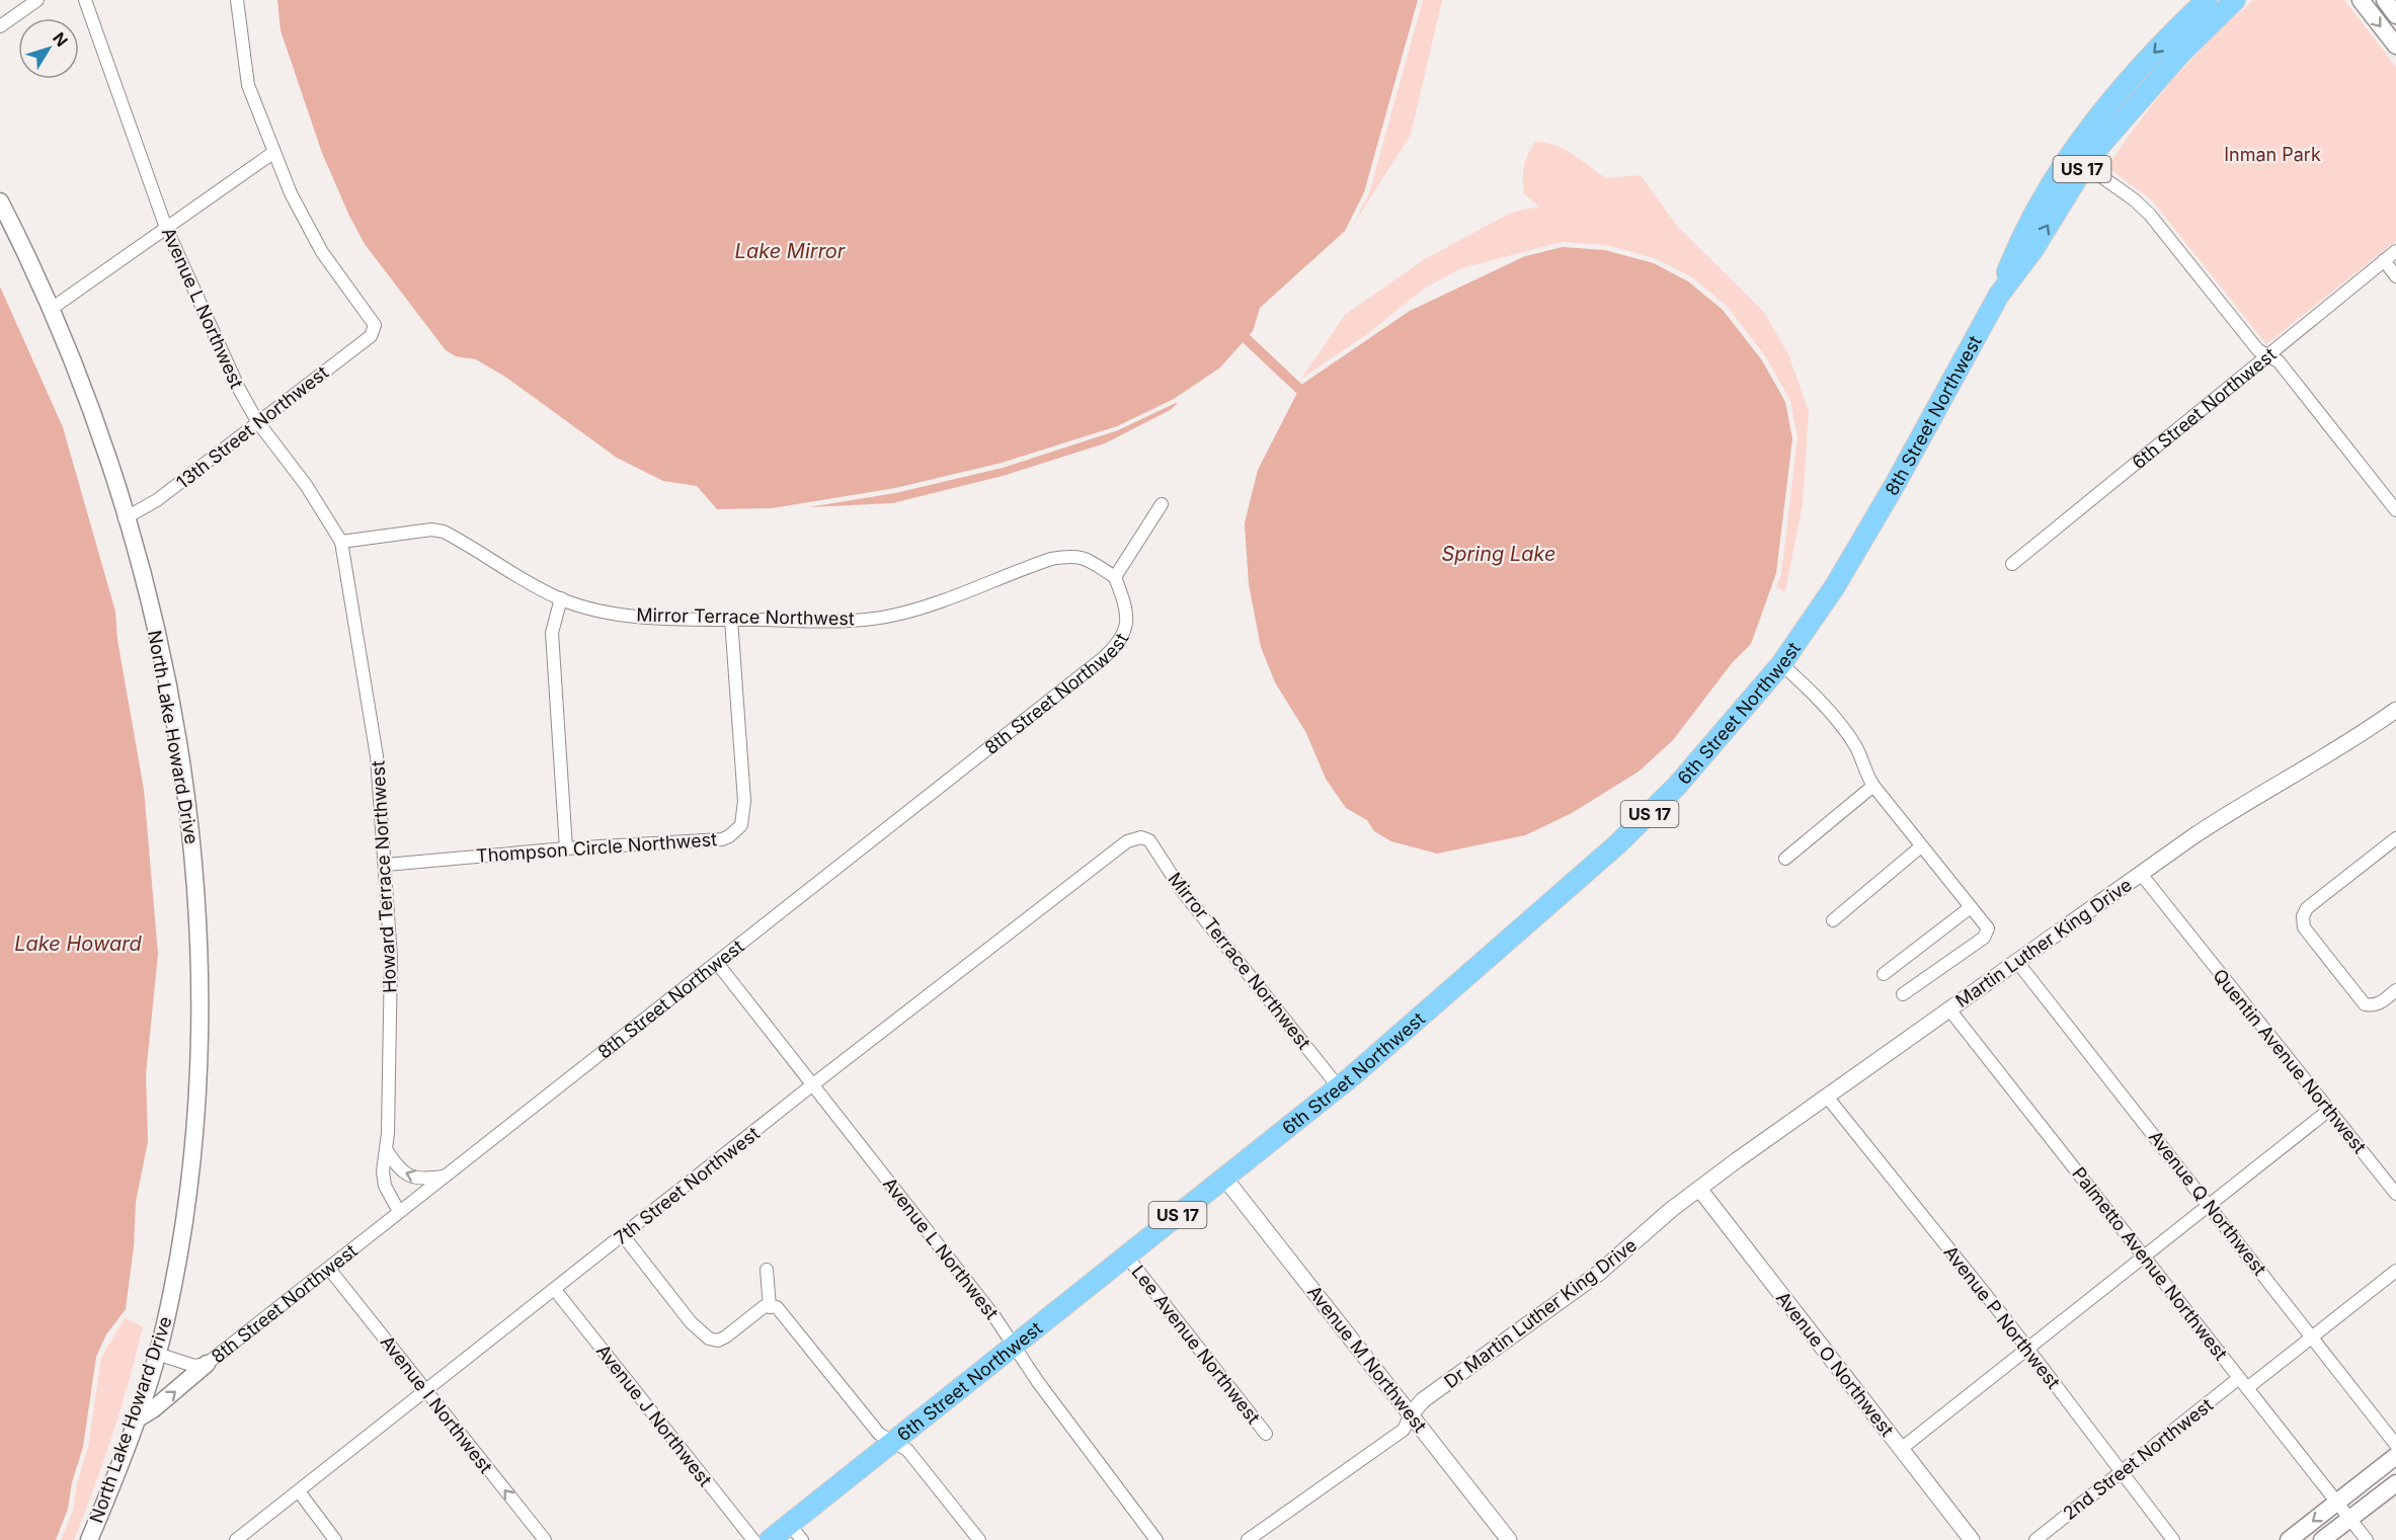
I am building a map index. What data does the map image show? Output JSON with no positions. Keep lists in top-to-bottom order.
{
  "streets": {
    "highway": ["US 17", "6th Street Northwest", "8th Street Northwest"],
    "main road": ["North Lake Howard Drive"],
    "street": [
      "Avenue L Northwest",
      "13th Street Northwest",
      "Mirror Terrace Northwest",
      "Thompson Circle Northwest",
      "Howard Terrace Northwest",
      "Martin Luther King Drive",
      "Quentin Avenue Northwest",
      "7th Street Northwest",
      "Avenue Q Northwest",
      "Palmetto Avenue Northwest",
      "Dr Martin Luther King Drive",
      "Avenue P Northwest",
      "Lee Avenue Northwest",
      "Avenue M Northwest",
      "Avenue O Northwest",
      "Avenue I Northwest",
      "Avenue J Northwest",
      "2nd Street Northwest"
    ]
  },
  "crossings": [
    ["Avenue L Northwest", "6th Street Northwest"],
    ["Avenue L Northwest", "8th Street Northwest"],
    ["Avenue L Northwest", "13th Street Northwest"],
    ["Avenue L Northwest", "Mirror Terrace Northwest"],
    ["Avenue L Northwest", "Howard Terrace Northwest"],
    ["Avenue L Northwest", "7th Street Northwest"],
    ["6th Street Northwest", "8th Street Northwest"],
    ["6th Street Northwest", "Mirror Terrace Northwest"],
    ["6th Street Northwest", "Lee Avenue Northwest"],
    ["6th Street Northwest", "Avenue M Northwest"],
    ["8th Street Northwest", "Mirror Terrace Northwest"],
    ["8th Street Northwest", "North Lake Howard Drive"],
    ["8th Street Northwest", "Howard Terrace Northwest"],
    ["8th Street Northwest", "Avenue I Northwest"],
    ["13th Street Northwest", "North Lake Howard Drive"],
    ["Mirror Terrace Northwest", "Thompson Circle Northwest"],
    ["Mirror Terrace Northwest", "Howard Terrace Northwest"],
    ["Mirror Terrace Northwest", "7th Street Northwest"],
    ["Thompson Circle Northwest", "Howard Terrace Northwest"],
    ["Martin Luther King Drive", "Quentin Avenue Northwest"],
    ["Martin Luther King Drive", "Avenue Q Northwest"],
    ["Martin Luther King Drive", "Palmetto Avenue Northwest"],
    ["Martin Luther King Drive", "Dr Martin Luther King Drive"],
    ["Martin Luther King Drive", "Avenue P Northwest"],
    ["Martin Luther King Drive", "Avenue O Northwest"],
    ["7th Street Northwest", "Avenue I Northwest"],
    ["7th Street Northwest", "Avenue J Northwest"],
    ["Avenue Q Northwest", "2nd Street Northwest"],
    ["Palmetto Avenue Northwest", "2nd Street Northwest"],
    ["Dr Martin Luther King Drive", "Avenue M Northwest"],
    ["Dr Martin Luther King Drive", "Avenue O Northwest"],
    ["Avenue P Northwest", "2nd Street Northwest"]
  ],
  "one_way": ["Avenue I Northwest"],
  "water": ["Lake Mirror", "Spring Lake", "Lake Howard"],
  "parks": ["Inman Park"],
  "north": "top right"
}
